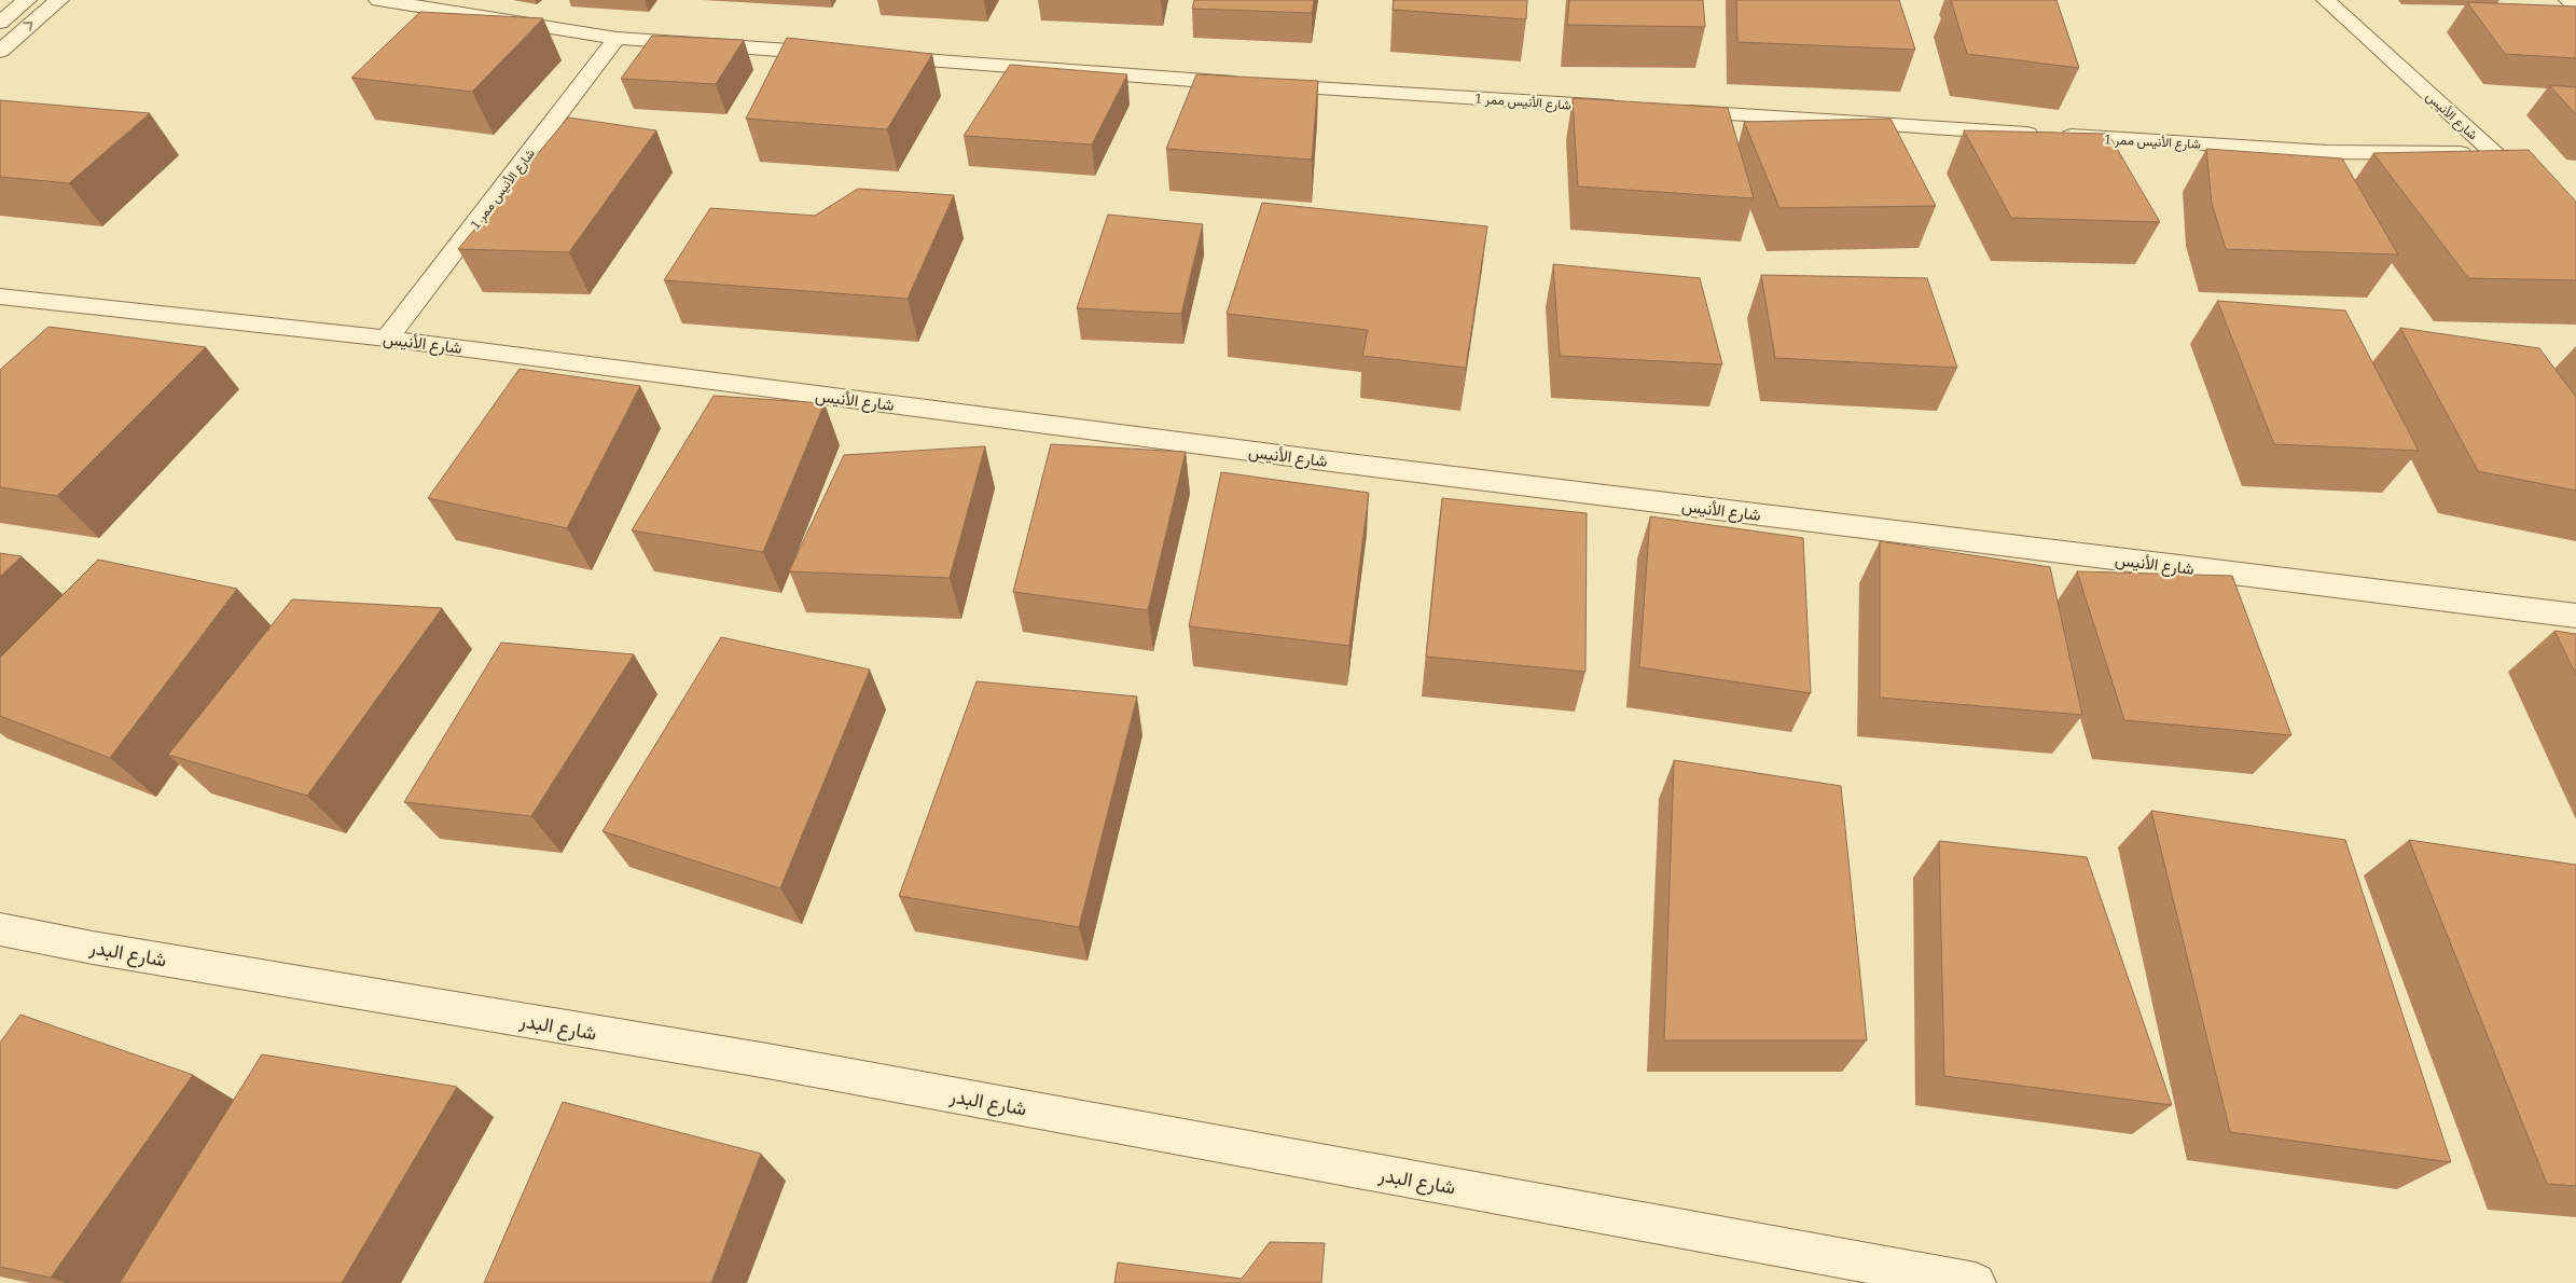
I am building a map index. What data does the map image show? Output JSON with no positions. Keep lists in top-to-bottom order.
{
  "streets": {
    "street": ["شارع الأنيس ممر 1", "شارع الأنيس", "شارع البدر"]
  },
  "crossings": [
    ["شارع الأنيس ممر 1", "شارع الأنيس"]
  ]
}
